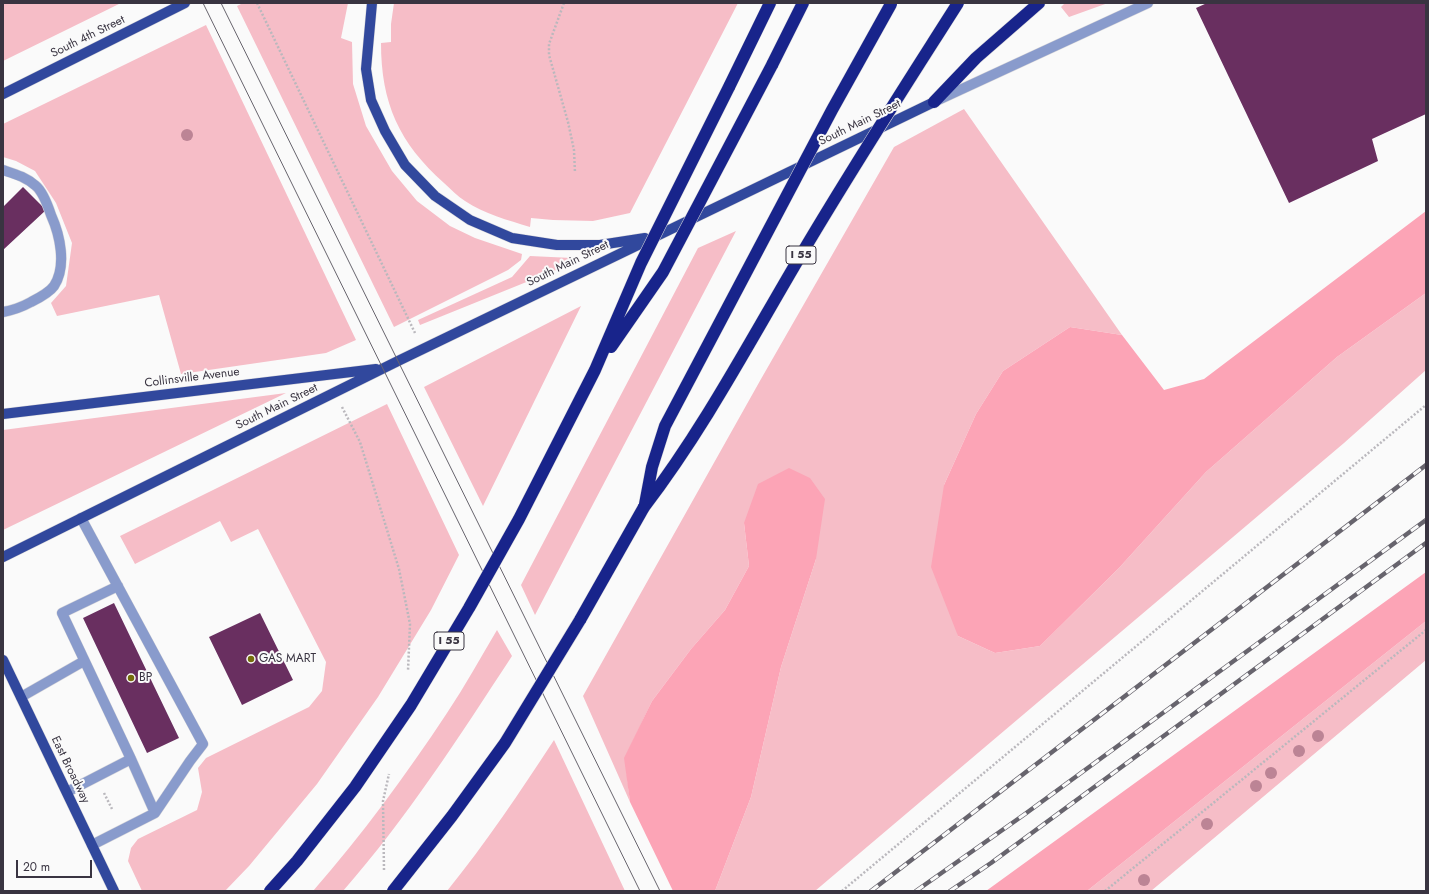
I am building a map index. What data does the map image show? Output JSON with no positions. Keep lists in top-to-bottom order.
{
  "streets": {
    "highway": ["I 55"],
    "main road": [
      "South 4th Street",
      "South Main Street",
      "Collinsville Avenue",
      "East Broadway"
    ]
  },
  "crossings": [
    ["South Main Street", "Collinsville Avenue"]
  ],
  "places": ["GAS MART", "BP"],
  "scale_bar": "20 m"
}
